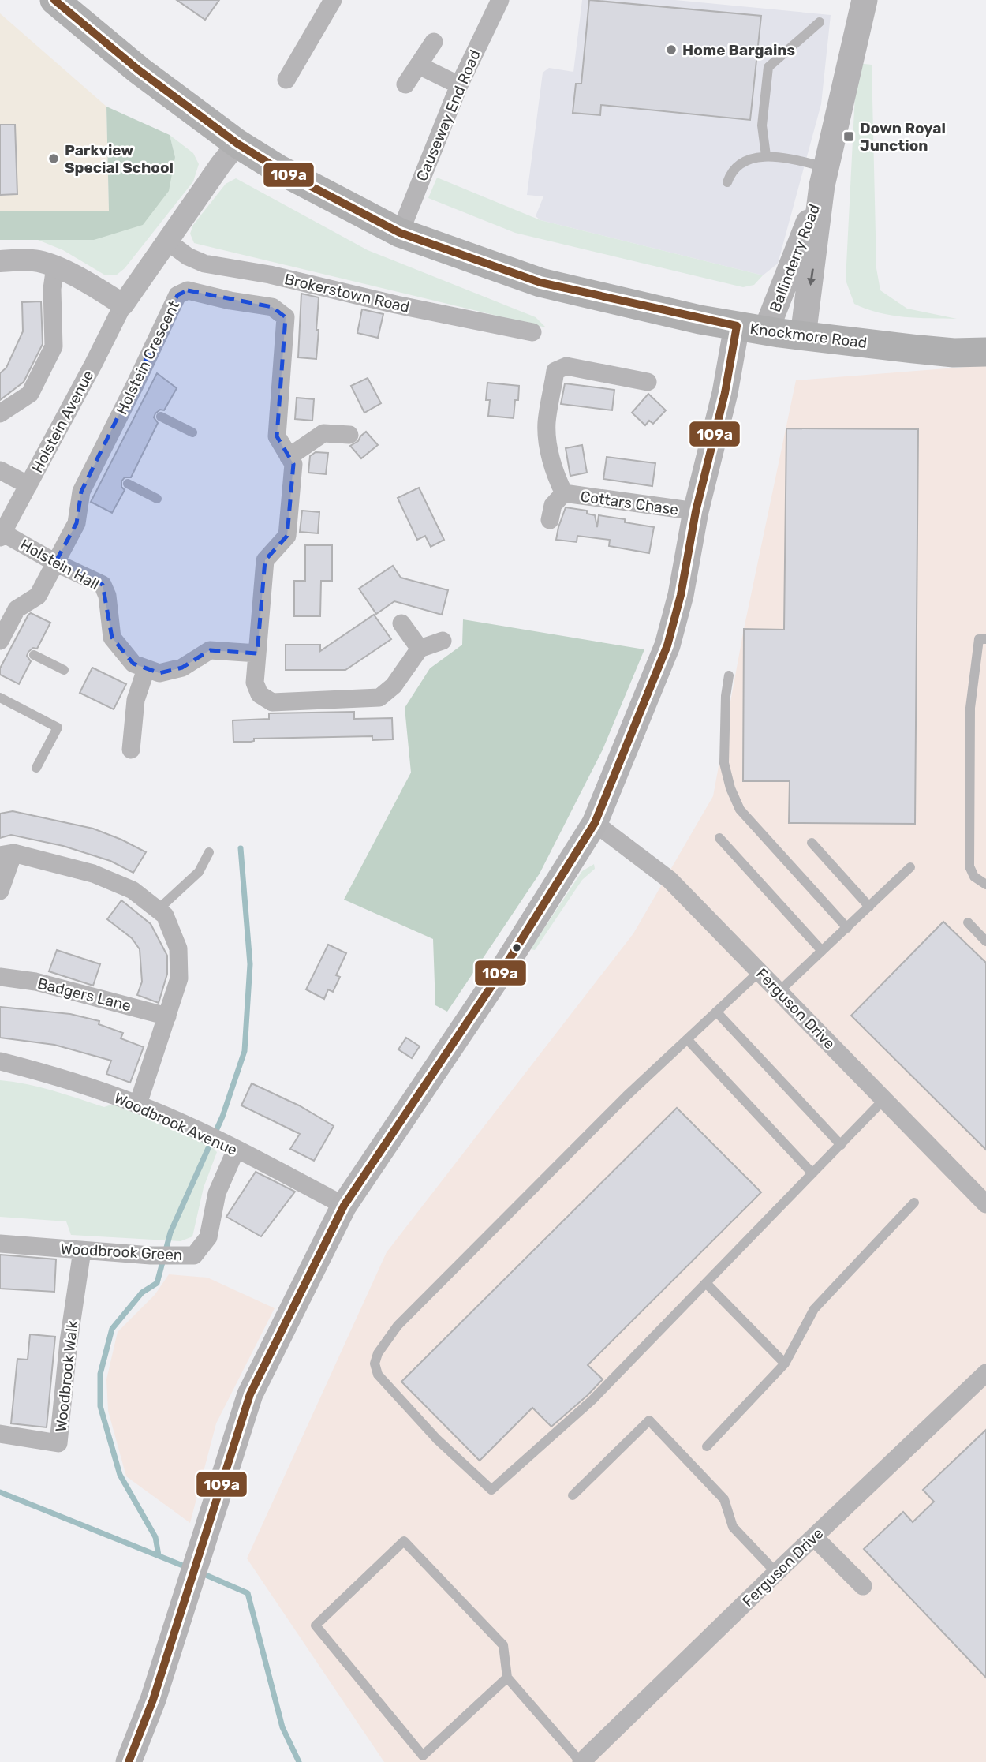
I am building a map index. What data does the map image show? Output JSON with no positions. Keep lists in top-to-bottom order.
{
  "streets": {
    "main road": ["Ballinderry Road", "Knockmore Road"],
    "street": [
      "Causeway End Road",
      "Brokerstown Road",
      "Holstein Crescent",
      "Holstein Avenue",
      "Cottars Chase",
      "Holstein Hall",
      "Badgers Lane",
      "Ferguson Drive",
      "Woodbrook Avenue",
      "Woodbrook Green",
      "Woodbrook Walk"
    ]
  },
  "crossings": [
    ["Causeway End Road", "Knockmore Road"],
    ["Ballinderry Road", "Knockmore Road"],
    ["Holstein Crescent", "Holstein Hall"],
    ["Holstein Avenue", "Holstein Hall"],
    ["Woodbrook Avenue", "Woodbrook Green"],
    ["Woodbrook Green", "Woodbrook Walk"]
  ],
  "places": {
    "other": ["Home Bargains", "Parkview Special School"],
    "transit": ["Down Royal Junction"]
  },
  "lines": ["transit line 109a"]
}
